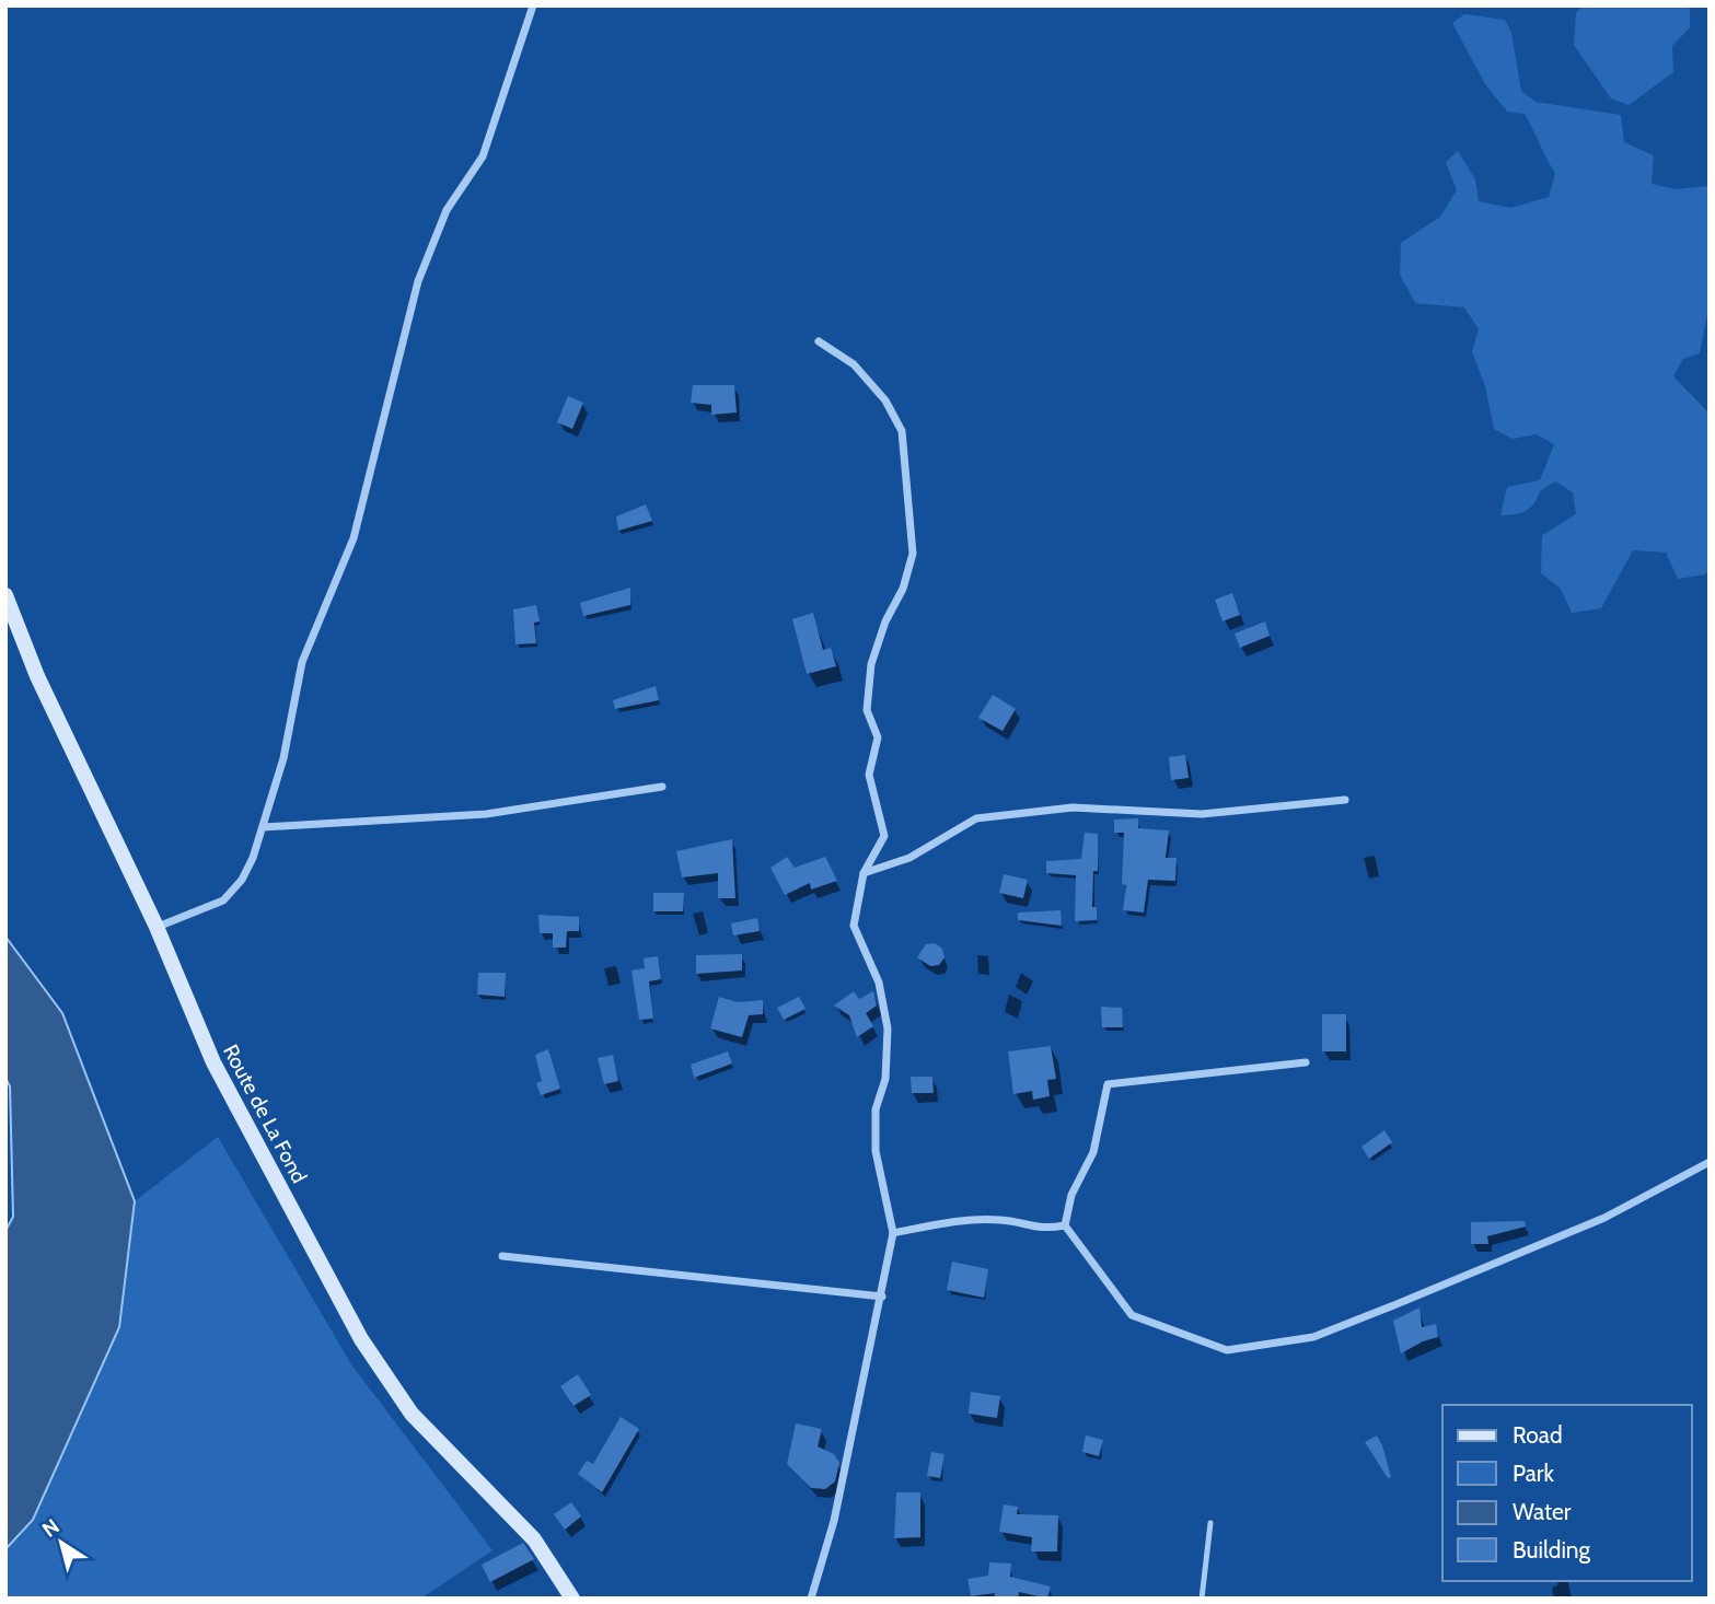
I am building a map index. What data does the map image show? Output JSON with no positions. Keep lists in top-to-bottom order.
{
  "streets": {
    "street": ["Route de La Fond"]
  },
  "legend": [
    "Road",
    "Park",
    "Water",
    "Building"
  ],
  "north": "top left"
}
